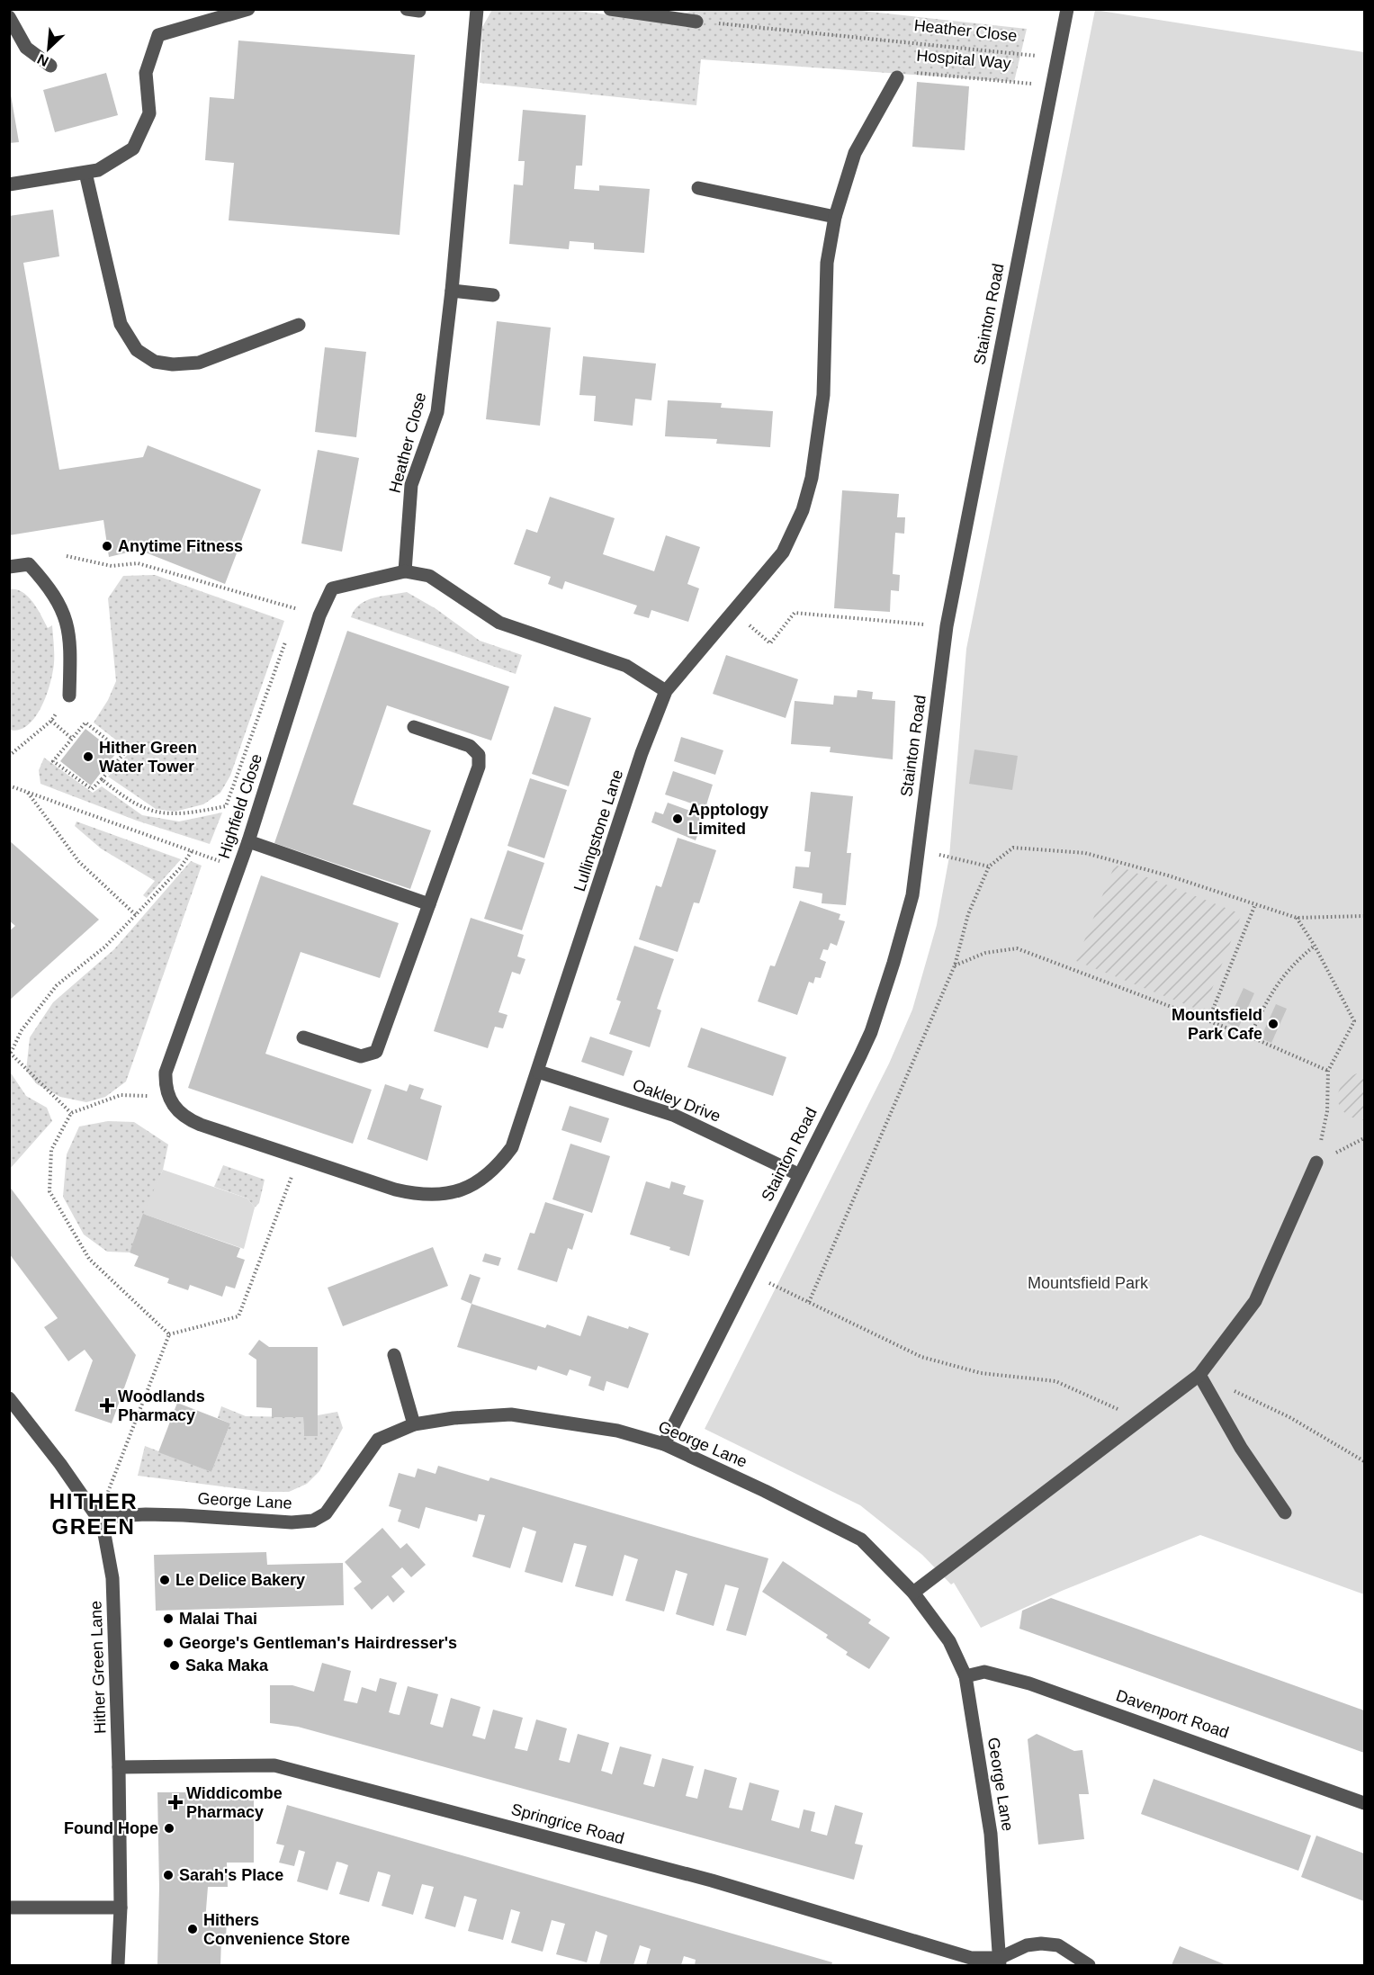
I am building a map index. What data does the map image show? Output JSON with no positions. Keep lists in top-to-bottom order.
{
  "streets": {
    "street": [
      "Heather Close",
      "Hospital Way",
      "Stainton Road",
      "Highfield Close",
      "Lullingstone Lane",
      "Oakley Drive",
      "George Lane",
      "Hither Green Lane",
      "Davenport Road",
      "Springrice Road"
    ]
  },
  "crossings": [
    ["Heather Close", "Stainton Road"],
    ["Heather Close", "Highfield Close"],
    ["Hospital Way", "Stainton Road"],
    ["Hospital Way", "Lullingstone Lane"],
    ["Stainton Road", "Oakley Drive"],
    ["Stainton Road", "George Lane"],
    ["Highfield Close", "Lullingstone Lane"],
    ["Lullingstone Lane", "Oakley Drive"],
    ["George Lane", "Hither Green Lane"],
    ["George Lane", "Davenport Road"],
    ["George Lane", "Springrice Road"],
    ["Hither Green Lane", "Springrice Road"]
  ],
  "districts": ["HITHER GREEN"],
  "parks": ["Mountsfield Park"],
  "places": {
    "other": [
      "Anytime Fitness",
      "Hither Green Water Tower",
      "Apptology Limited",
      "Mountsfield Park Cafe",
      "Le Delice Bakery",
      "Malai Thai",
      "George's Gentleman's Hairdresser's",
      "Saka Maka",
      "Found Hope",
      "Sarah's Place",
      "Hithers Convenience Store"
    ],
    "health": ["Woodlands Pharmacy", "Widdicombe Pharmacy"]
  },
  "north": "bottom left"
}
